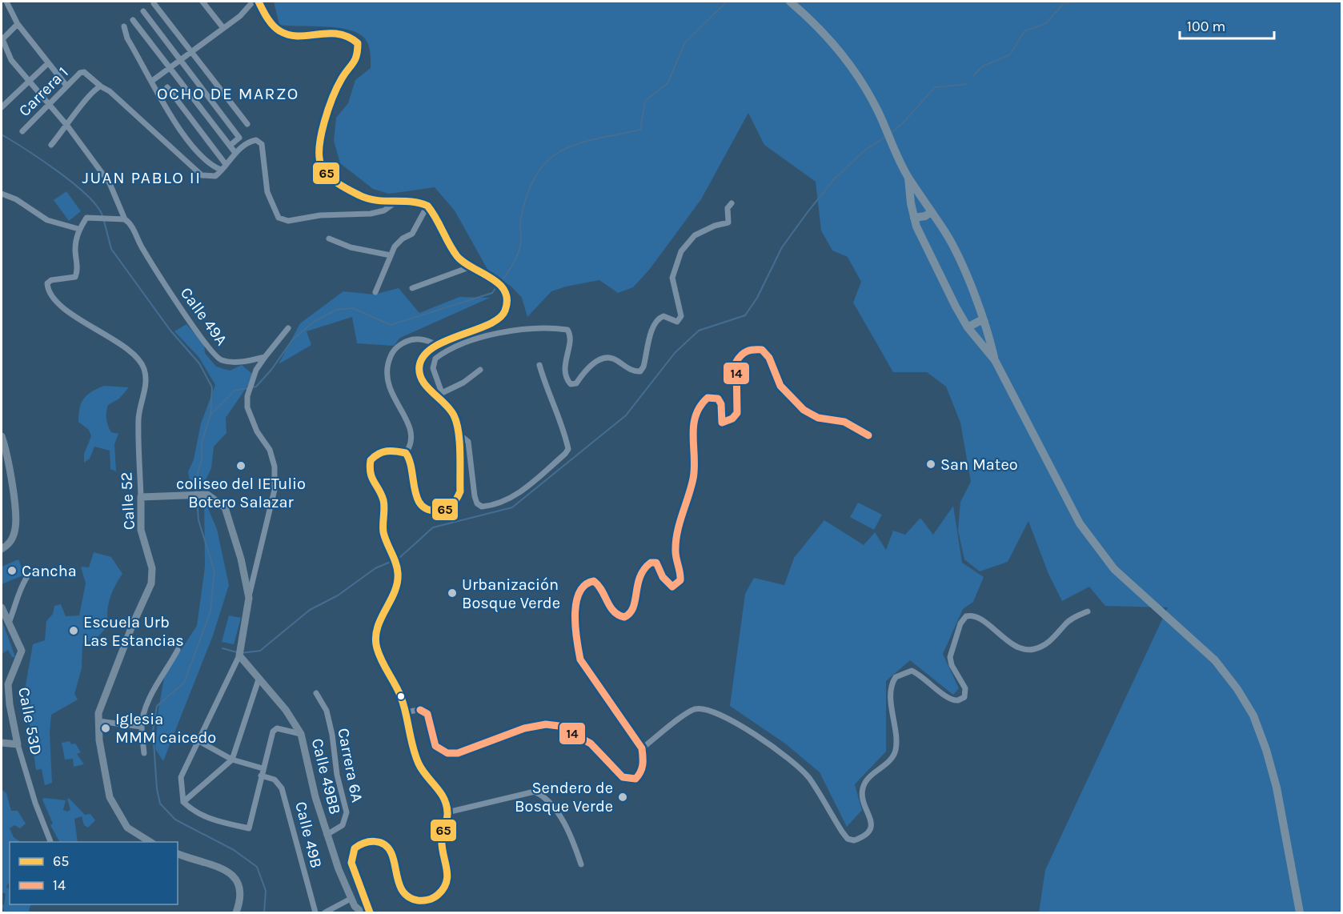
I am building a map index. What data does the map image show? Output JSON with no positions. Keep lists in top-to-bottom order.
{
  "streets": {
    "main road": ["Calle 52", "Calle 53D", "Calle 49BB"],
    "street": [
      "Carrera 1",
      "Calle 49A",
      "Carrera 6A",
      "Calle 49B"
    ]
  },
  "crossings": [
    ["Carrera 1", "Calle 49A"],
    ["Carrera 6A", "Calle 49BB"]
  ],
  "districts": ["OCHO DE MARZO", "JUAN PABLO II"],
  "places": [
    "San Mateo",
    "coliseo del IETulio Botero Salazar",
    "Cancha",
    "Urbanización Bosque Verde",
    "Escuela Urb Las Estancias",
    "Iglesia MMM caicedo",
    "Sendero de Bosque Verde"
  ],
  "lines": ["transit line 65", "transit line 14"],
  "legend": ["65", "14"],
  "scale_bar": "100 m"
}
